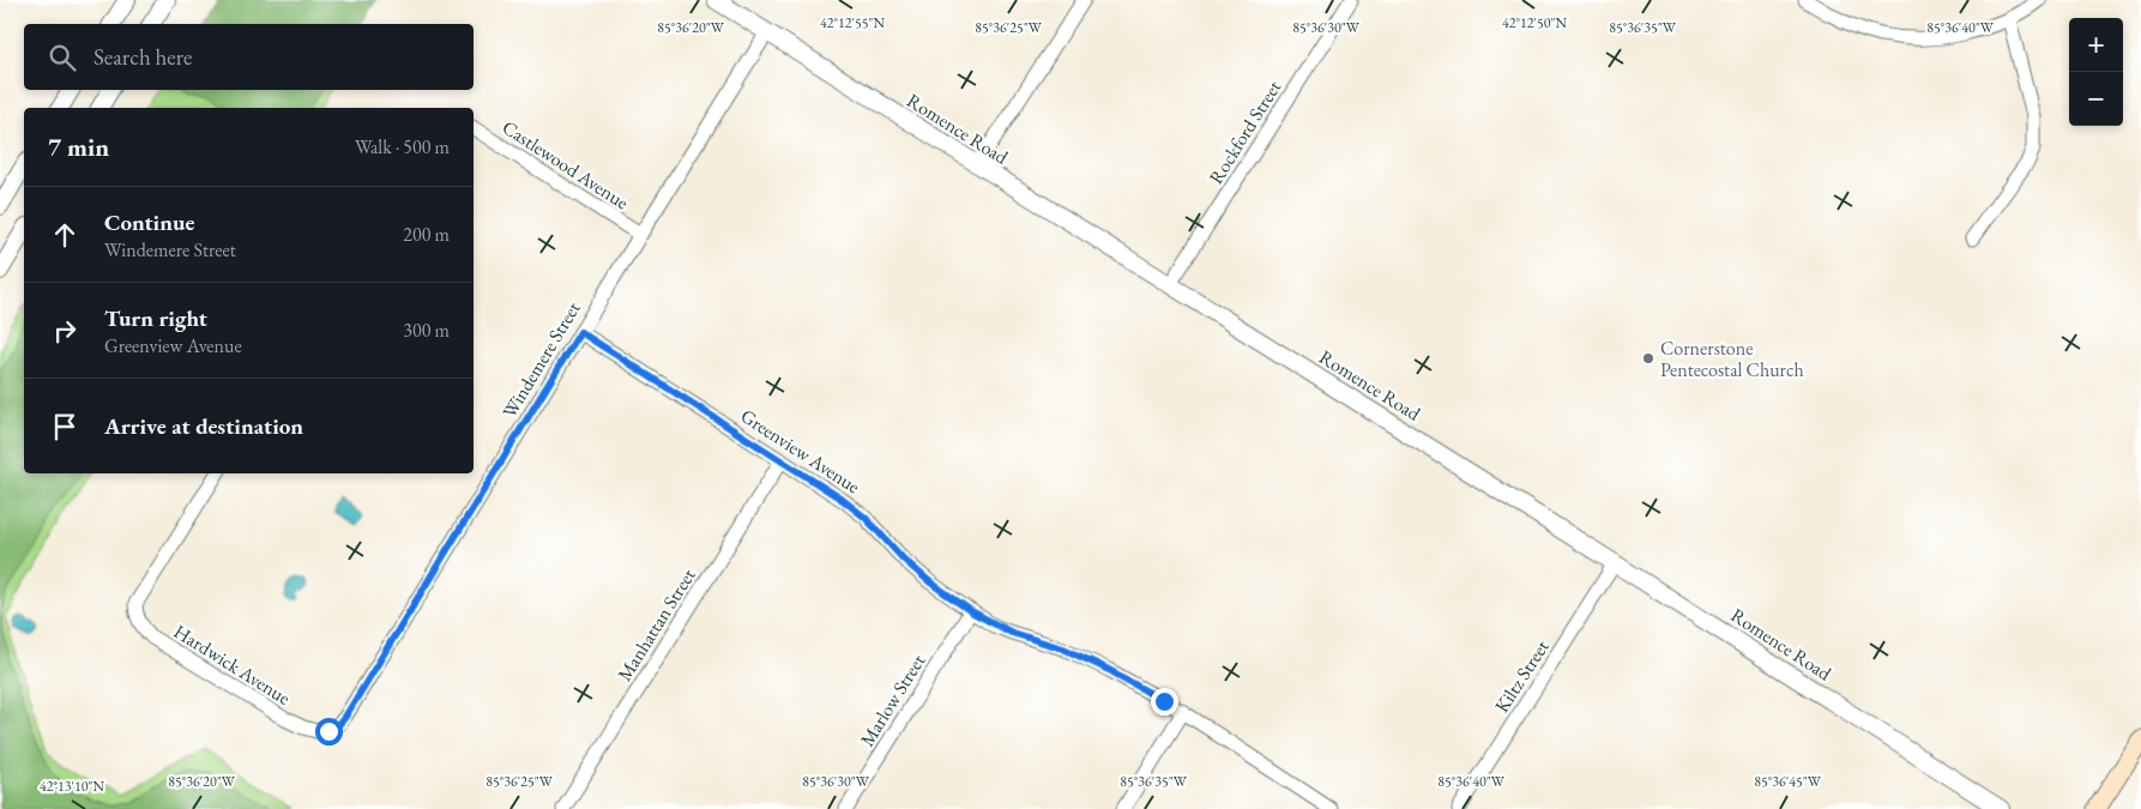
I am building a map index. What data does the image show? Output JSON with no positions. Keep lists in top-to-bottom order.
{
  "streets": {
    "street": [
      "Romence Road",
      "Rockford Street",
      "Castlewood Avenue",
      "Windemere Street",
      "Greenview Avenue",
      "Manhattan Street",
      "Hardwick Avenue",
      "Kiltz Street",
      "Marlow Street"
    ]
  },
  "crossings": [
    ["Romence Road", "Rockford Street"],
    ["Romence Road", "Windemere Street"],
    ["Romence Road", "Kiltz Street"],
    ["Castlewood Avenue", "Windemere Street"],
    ["Windemere Street", "Greenview Avenue"],
    ["Windemere Street", "Hardwick Avenue"],
    ["Greenview Avenue", "Manhattan Street"],
    ["Greenview Avenue", "Marlow Street"]
  ],
  "places": ["Cornerstone Pentecostal Church"],
  "page": {
    "map_buttons": ["+", "−"],
    "search": "Search here",
    "heading": ["7 min", "Walk · 500 m"],
    "list": [
      ["Continue", "Windemere Street", "200 m"],
      ["Turn right", "Greenview Avenue", "300 m"],
      "Arrive at destination"
    ]
  },
  "coordinates": [
    "42°12'55\"N",
    "42°12'50\"N",
    "85°36'20\"W",
    "85°36'25\"W",
    "85°36'30\"W",
    "85°36'35\"W",
    "85°36'40\"W",
    "85°36'45\"W",
    "42°13'10\"N"
  ]
}
